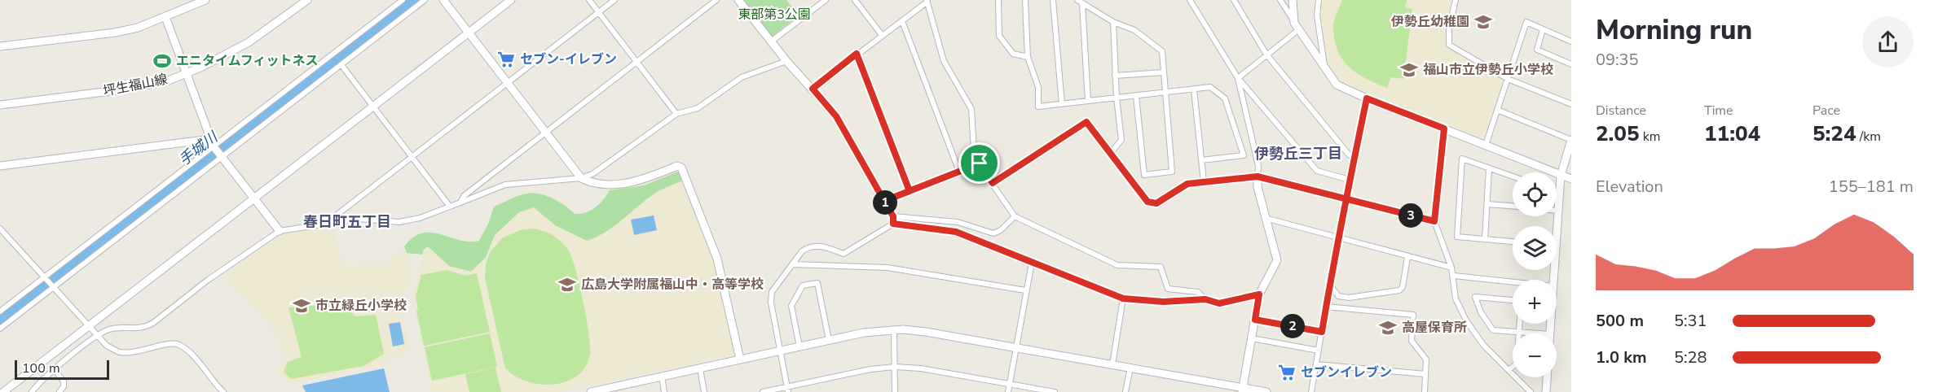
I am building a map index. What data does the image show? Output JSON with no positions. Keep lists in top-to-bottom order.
{
  "streets": {
    "street": ["坪生福山線"]
  },
  "districts": ["伊勢丘三丁目", "春日町五丁目"],
  "water": ["手城川"],
  "parks": ["東部第3公園"],
  "places": {
    "school or university": [
      "伊勢丘幼稚園",
      "福山市立伊勢丘小学校",
      "広島大学附属福山中・高等学校",
      "市立緑丘小学校",
      "高屋保育所"
    ],
    "supermarket": ["セブン-イレブン", "セブンイレブン"],
    "sports": ["エニタイムフィットネス"]
  },
  "scale_bar": "100 m",
  "page": {
    "heading": ["Morning run", "09:35"],
    "stats": [
      ["Distance", "2.05 km"],
      ["Time", "11:04"],
      ["Pace", "5:24 /km"]
    ],
    "chart": ["Elevation", "155–181 m"],
    "map_buttons": ["+", "−"],
    "pins": ["1", "3", "2"],
    "list": [
      {
        "name": "500 m",
        "note": "5:31"
      },
      {
        "name": "1.0 km",
        "note": "5:28"
      }
    ],
    "scale": "100 m"
  }
}
